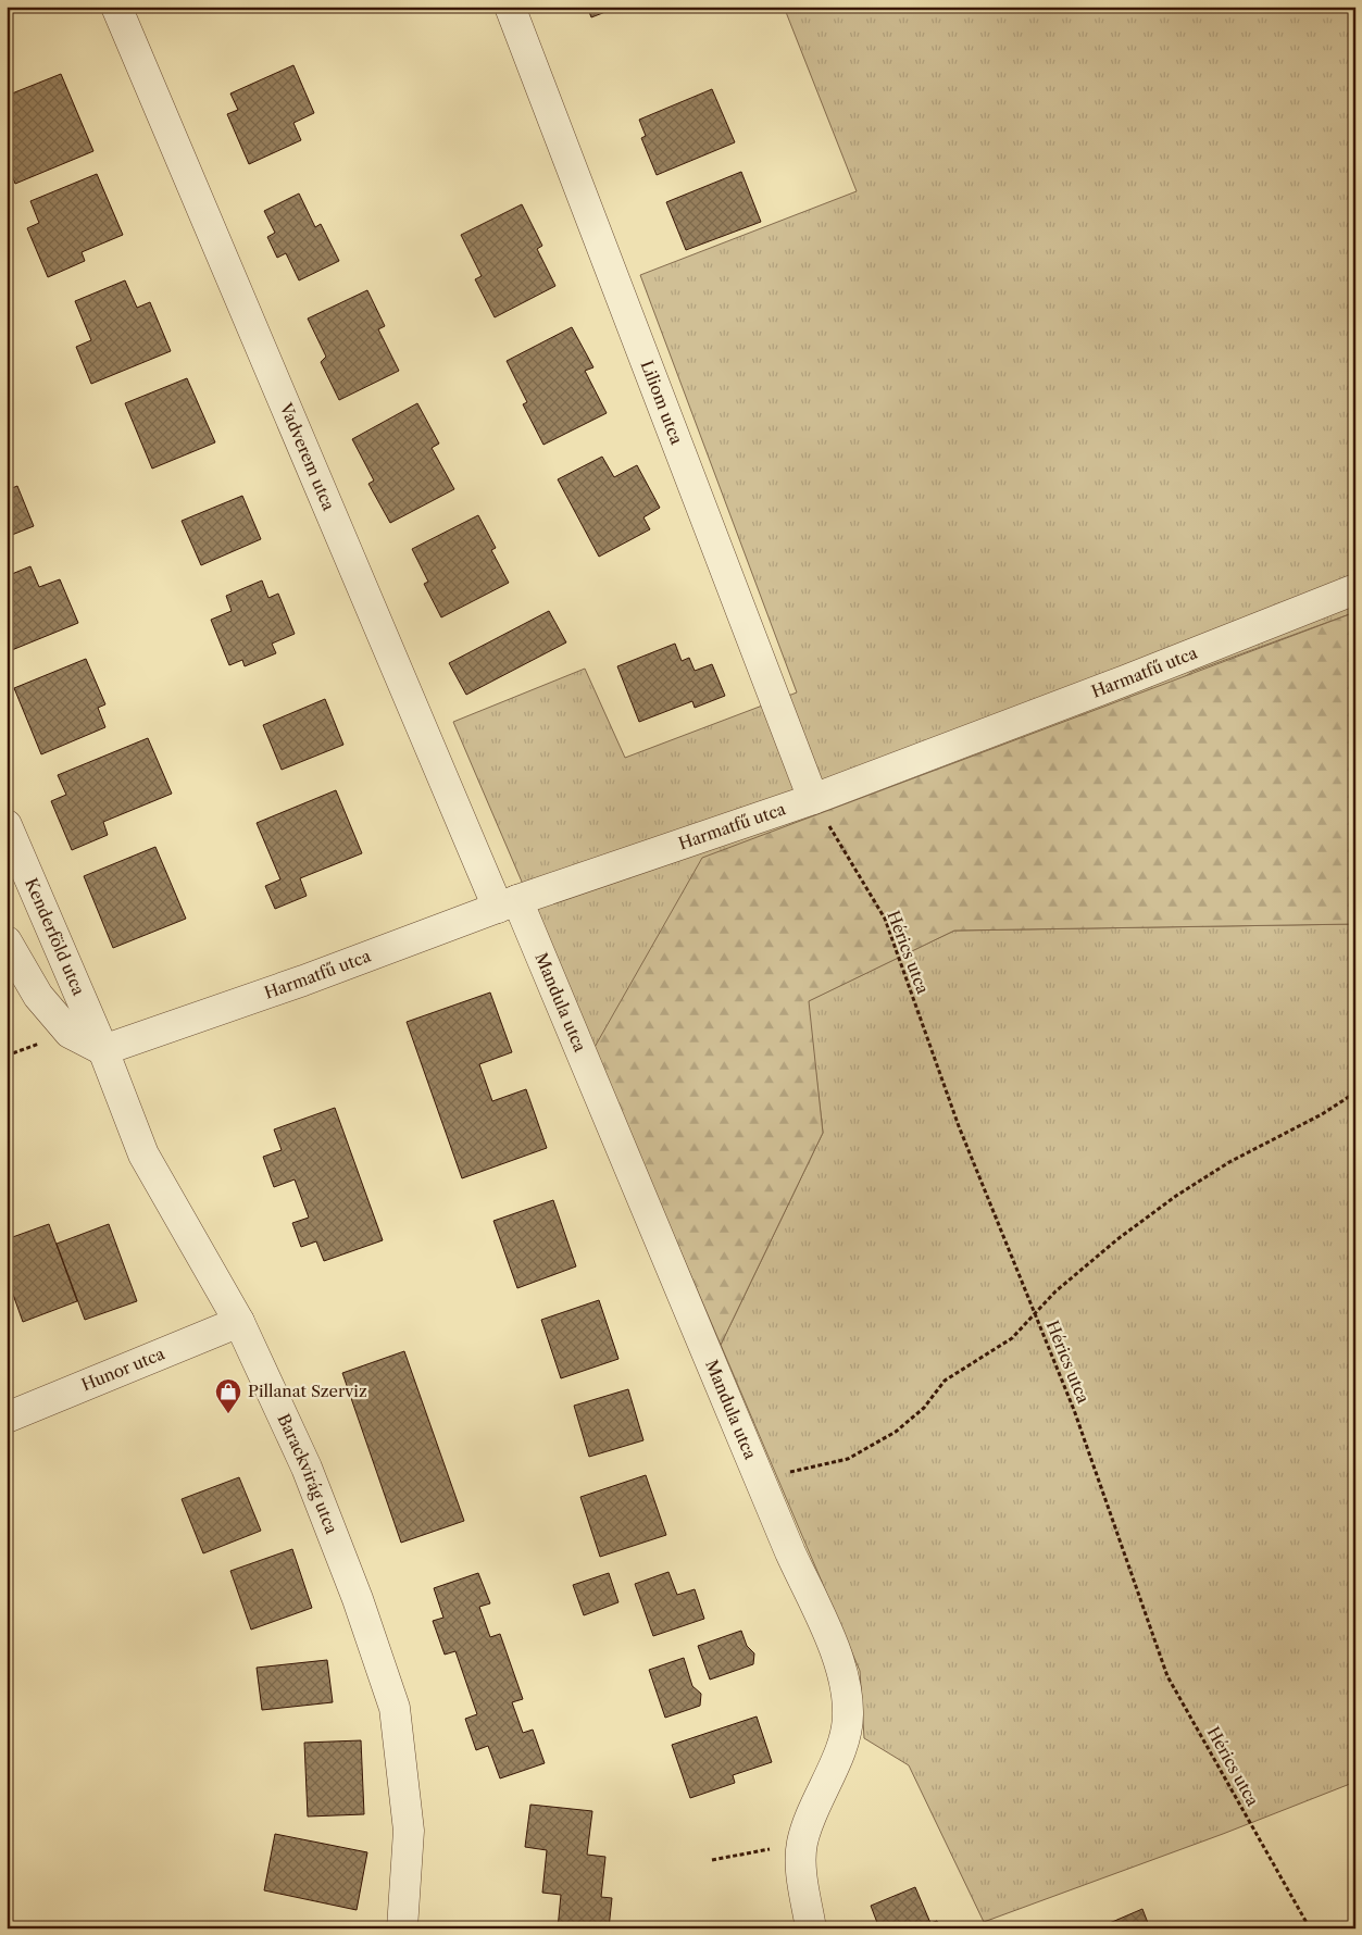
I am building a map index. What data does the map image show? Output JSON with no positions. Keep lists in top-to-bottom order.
{
  "streets": {
    "street": [
      "Liliom utca",
      "Vadverem utca",
      "Harmatfű utca",
      "Kenderföld utca",
      "Mandula utca",
      "Hunor utca",
      "Barackvirág utca"
    ],
    "path": ["Hérics utca"]
  },
  "crossings": [
    ["Liliom utca", "Harmatfű utca"],
    ["Liliom utca", "Hérics utca"],
    ["Vadverem utca", "Harmatfű utca"],
    ["Vadverem utca", "Mandula utca"],
    ["Harmatfű utca", "Kenderföld utca"],
    ["Harmatfű utca", "Hérics utca"],
    ["Harmatfű utca", "Mandula utca"],
    ["Harmatfű utca", "Barackvirág utca"],
    ["Kenderföld utca", "Barackvirág utca"],
    ["Hunor utca", "Barackvirág utca"]
  ],
  "places": {
    "shop": ["Pillanat Szerviz"]
  }
}
